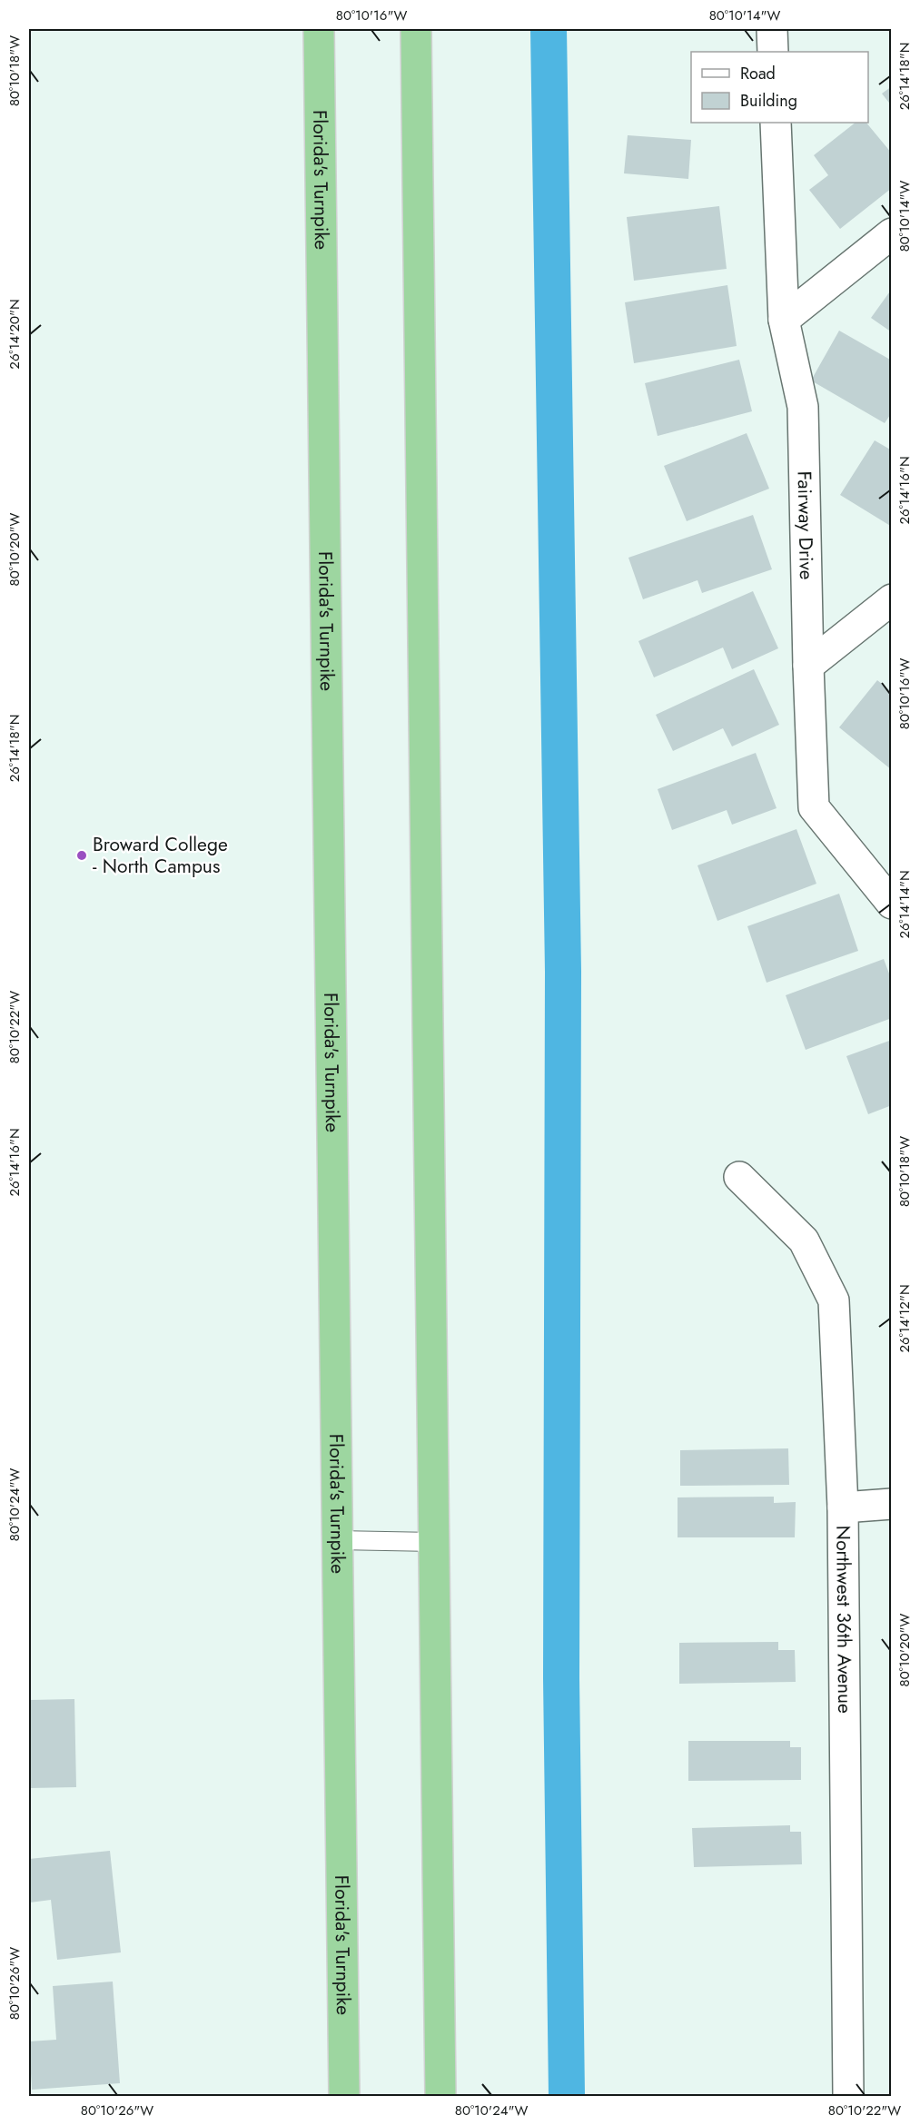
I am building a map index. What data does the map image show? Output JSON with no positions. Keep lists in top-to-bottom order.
{
  "streets": {
    "highway": ["Florida's Turnpike"],
    "street": ["Fairway Drive", "Northwest 36th Avenue"]
  },
  "places": ["Broward College - North Campus"],
  "legend": ["Road", "Building"],
  "coordinates": [
    "80°10'16\"W",
    "80°10'14\"W",
    "80°10'18\"W",
    "26°14'18\"N",
    "26°14'20\"N",
    "26°14'16\"N",
    "80°10'20\"W",
    "26°14'14\"N",
    "80°10'22\"W",
    "26°14'12\"N",
    "80°10'24\"W",
    "80°10'26\"W"
  ]
}
